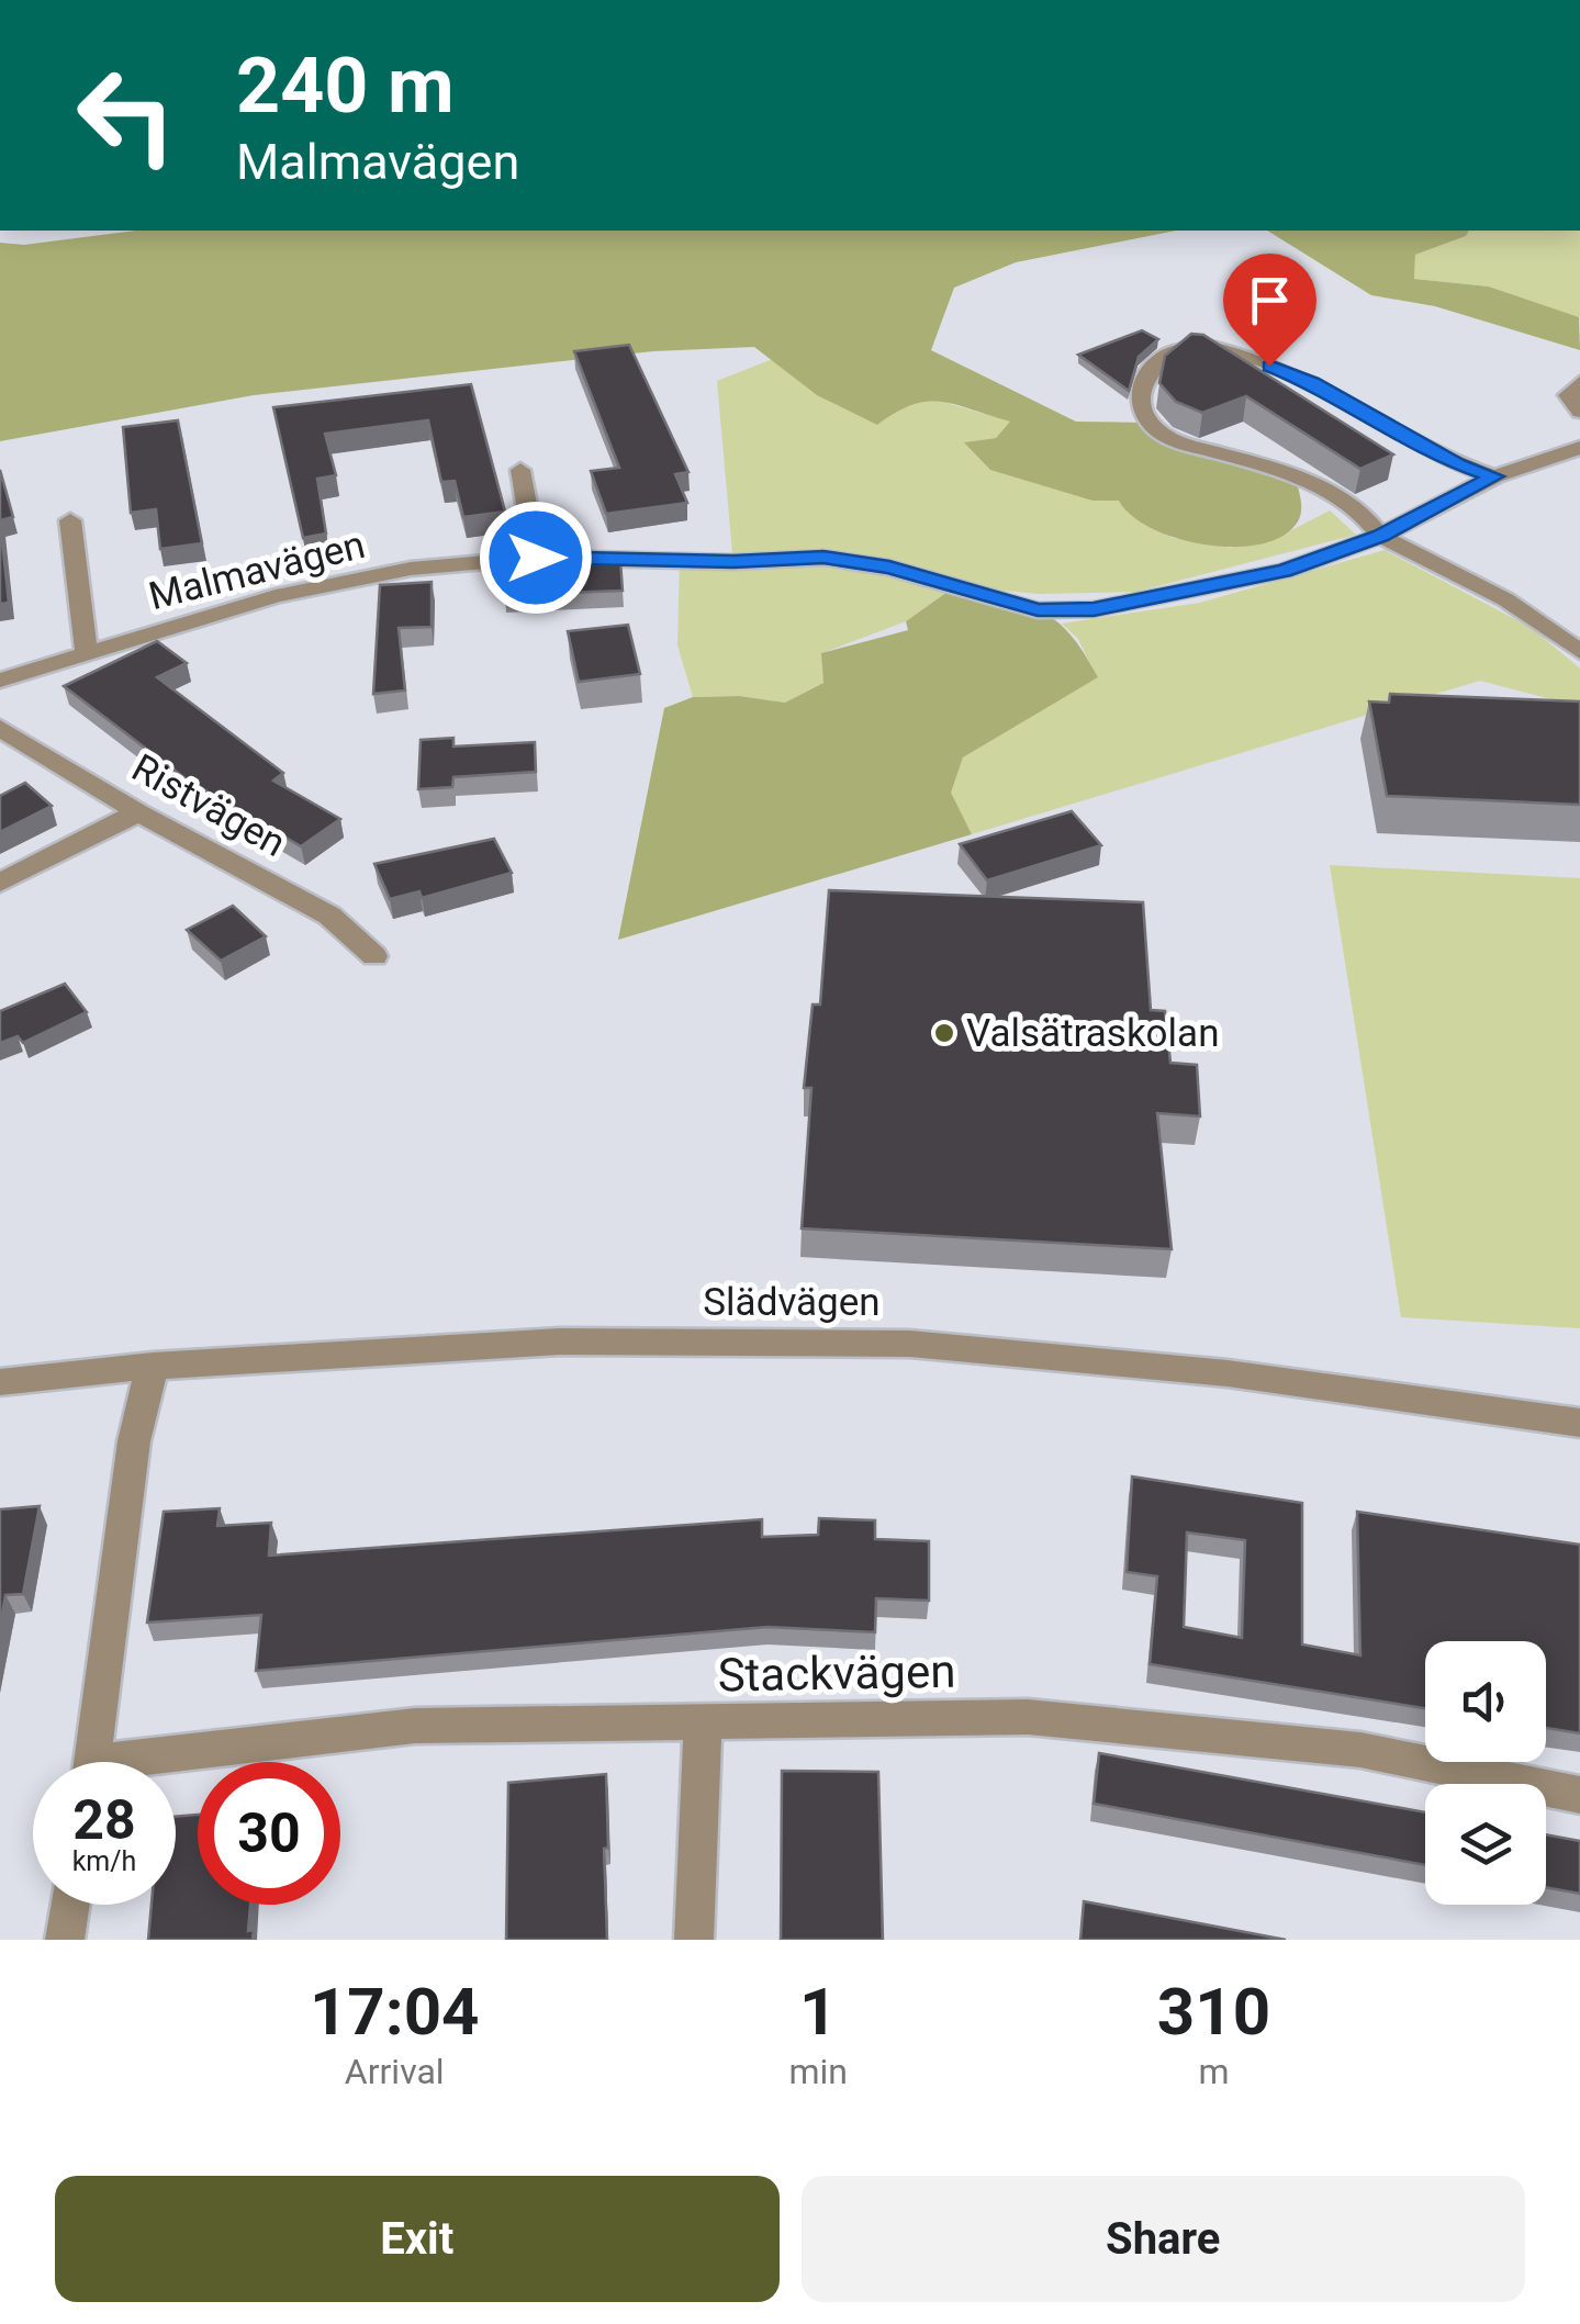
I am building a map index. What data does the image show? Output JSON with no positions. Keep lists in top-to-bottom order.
{
  "streets": {
    "street": [
      "Malmavägen",
      "Ristvägen",
      "Slädvägen",
      "Stackvägen"
    ]
  },
  "places": ["Valsätraskolan"],
  "page": {
    "turn": ["240 m", "Malmavägen"],
    "speed": "28 km/h",
    "limit": "30",
    "eta": [
      "17:04",
      "Arrival",
      "1",
      "min",
      "310",
      "m"
    ],
    "buttons": ["Exit", "Share"]
  }
}
